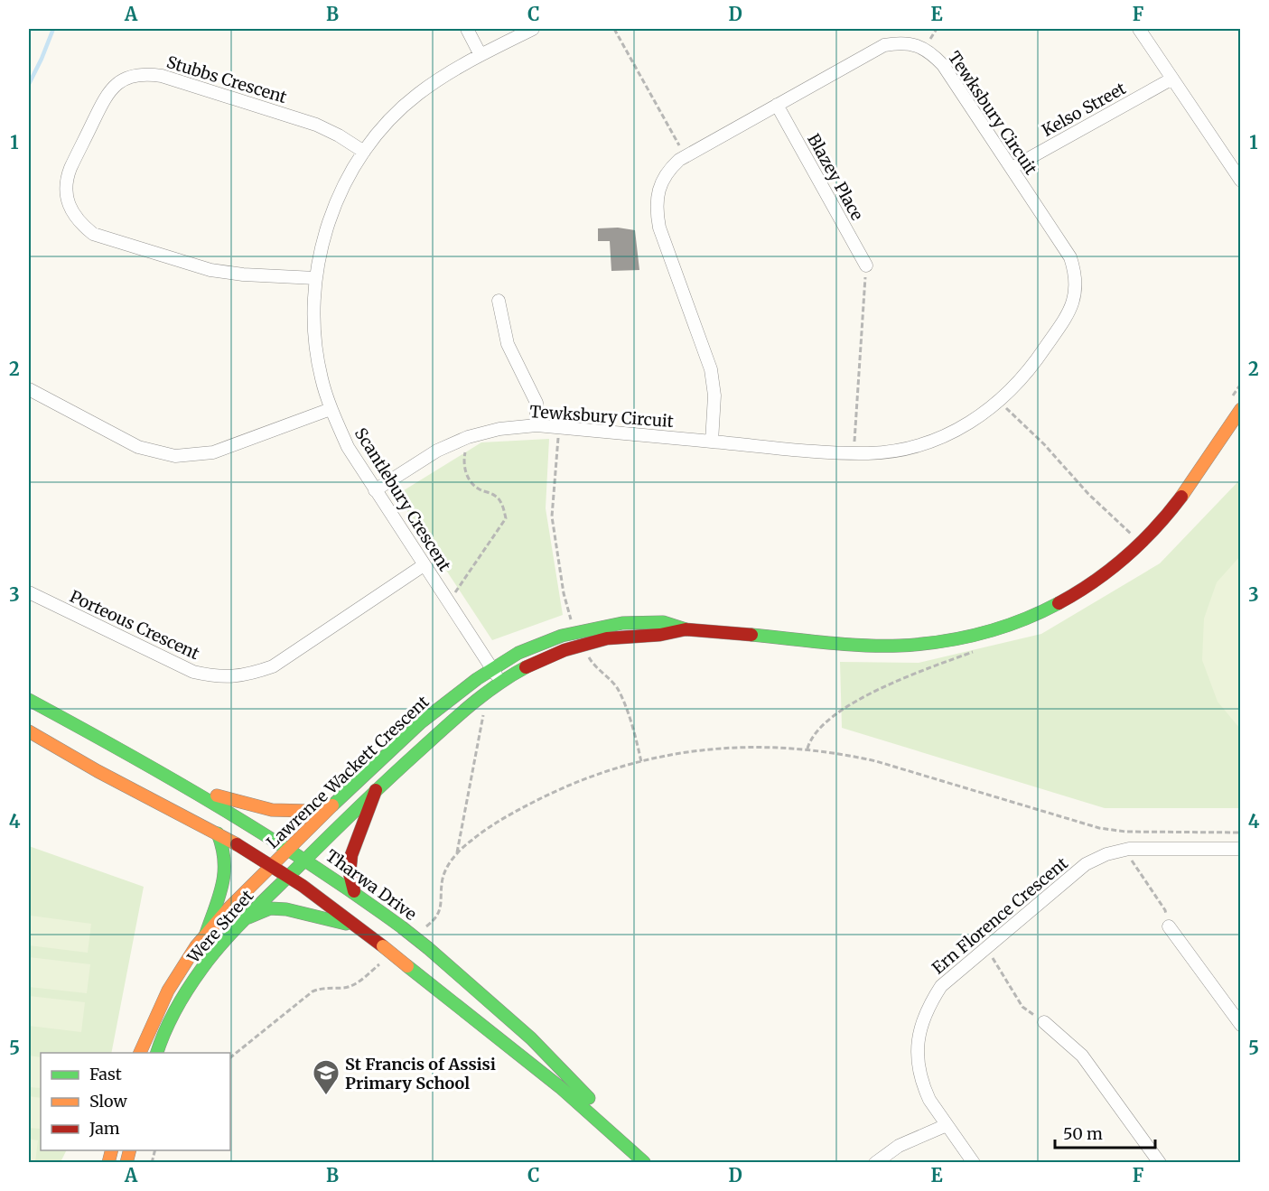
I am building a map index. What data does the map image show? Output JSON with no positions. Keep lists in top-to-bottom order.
{
  "streets": {
    "street": [
      "Stubbs Crescent",
      "Kelso Street",
      "Tewksbury Circuit",
      "Blazey Place",
      "Scantlebury Crescent",
      "Porteous Crescent",
      "Lawrence Wackett Crescent",
      "Tharwa Drive",
      "Ern Florence Crescent",
      "Were Street"
    ]
  },
  "crossings": [
    ["Stubbs Crescent", "Scantlebury Crescent"],
    ["Kelso Street", "Tewksbury Circuit"],
    ["Tewksbury Circuit", "Blazey Place"],
    ["Tewksbury Circuit", "Scantlebury Crescent"],
    ["Scantlebury Crescent", "Porteous Crescent"],
    ["Scantlebury Crescent", "Lawrence Wackett Crescent"],
    ["Lawrence Wackett Crescent", "Tharwa Drive"],
    ["Lawrence Wackett Crescent", "Were Street"],
    ["Tharwa Drive", "Were Street"]
  ],
  "places": {
    "school or university": ["St Francis of Assisi Primary School"]
  },
  "legend": ["Fast", "Slow", "Jam"],
  "scale_bar": "50 m",
  "grid": {
    "columns": [
      "A",
      "B",
      "C",
      "D",
      "E",
      "F"
    ],
    "rows": [
      "1",
      "2",
      "3",
      "4",
      "5"
    ]
  }
}
